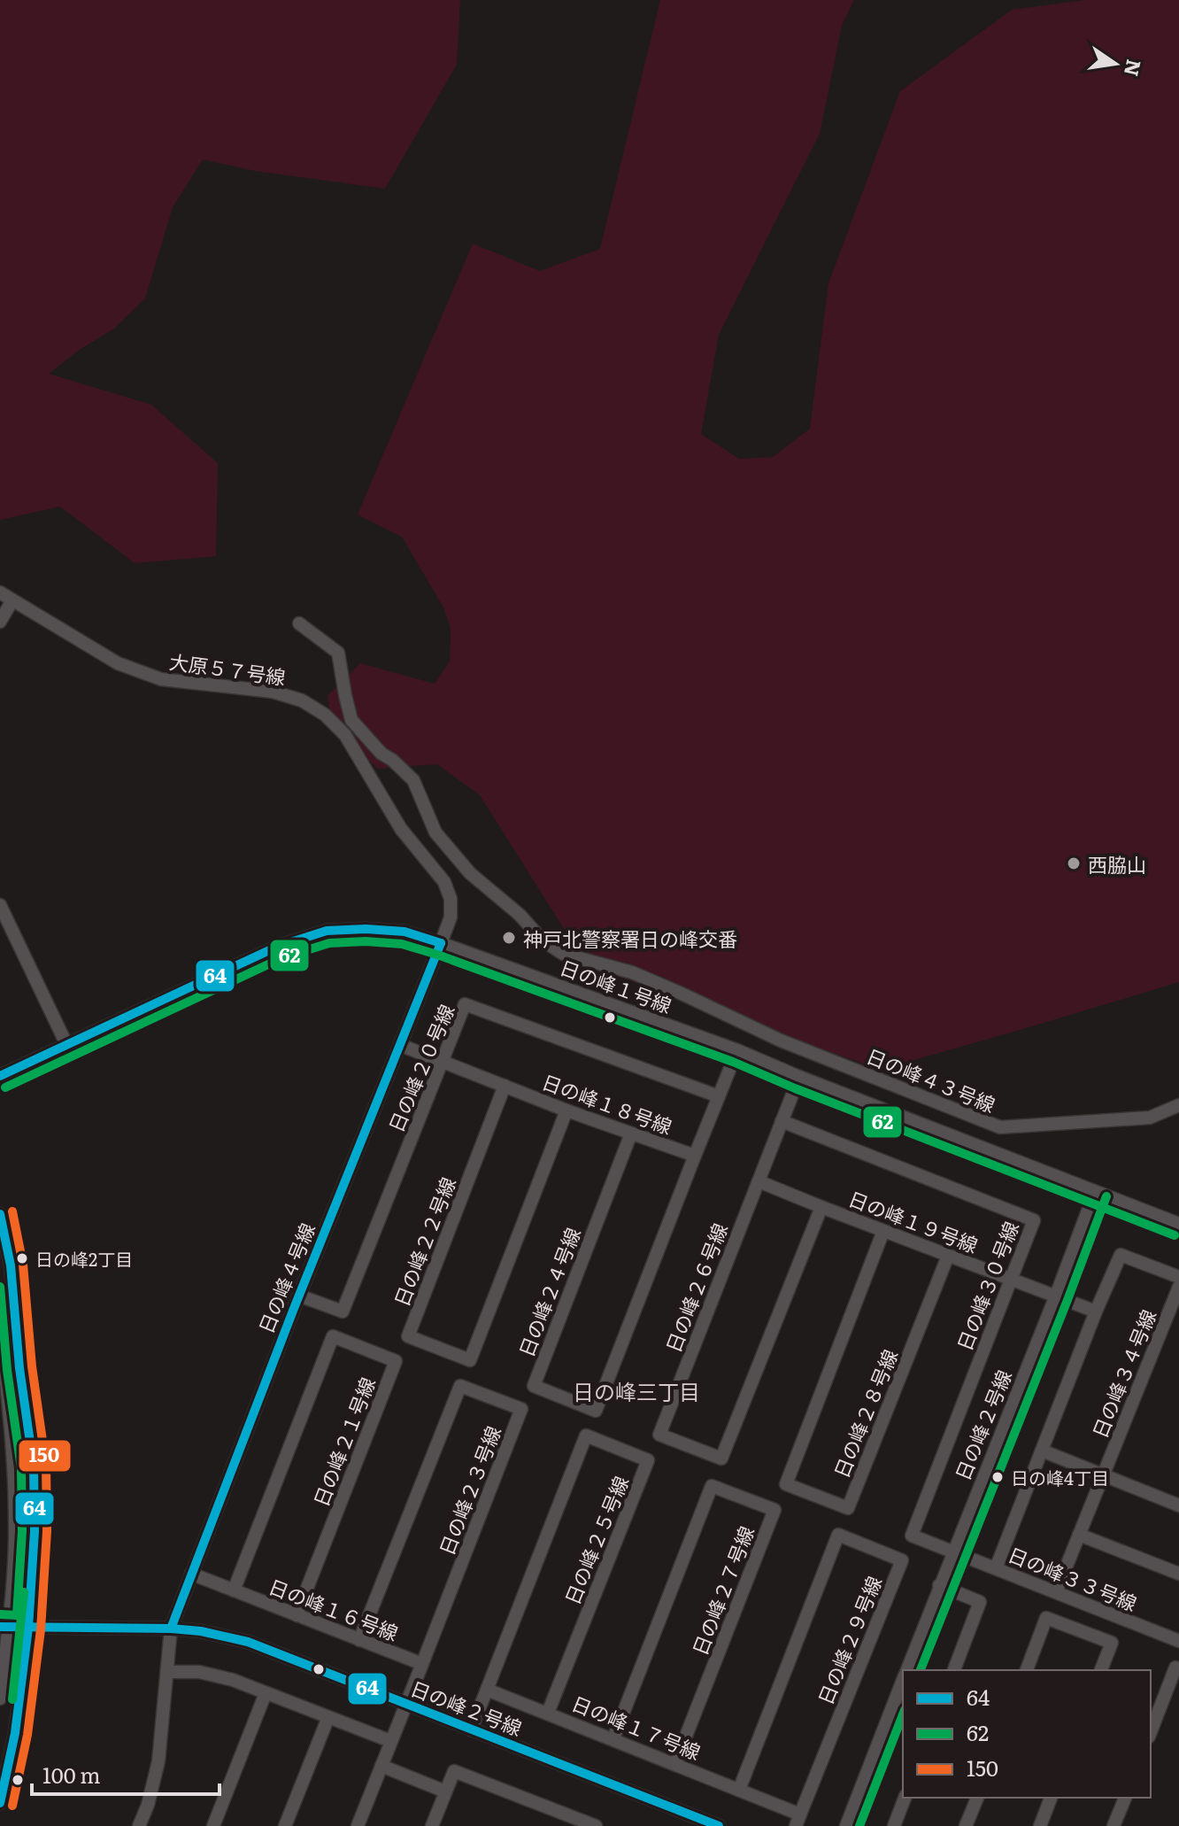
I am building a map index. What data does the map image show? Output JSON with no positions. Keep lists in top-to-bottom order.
{
  "streets": {
    "street": [
      "大原５７号線",
      "日の峰１号線",
      "日の峰２０号線",
      "日の峰４３号線",
      "日の峰１８号線",
      "日の峰１９号線",
      "日の峰２２号線",
      "日の峰４号線",
      "日の峰３０号線",
      "日の峰２６号線",
      "日の峰２４号線",
      "日の峰３４号線",
      "日の峰２８号線",
      "日の峰２号線",
      "日の峰２１号線",
      "日の峰２３号線",
      "日の峰２５号線",
      "日の峰３３号線",
      "日の峰２７号線",
      "日の峰１６号線",
      "日の峰２９号線",
      "日の峰１７号線"
    ]
  },
  "crossings": [
    ["大原５７号線", "日の峰１号線"],
    ["大原５７号線", "日の峰４号線"],
    ["日の峰１号線", "日の峰４号線"],
    ["日の峰１号線", "日の峰２６号線"],
    ["日の峰１号線", "日の峰２号線"],
    ["日の峰２０号線", "日の峰１８号線"],
    ["日の峰２０号線", "日の峰４号線"],
    ["日の峰１８号線", "日の峰２２号線"],
    ["日の峰１８号線", "日の峰４号線"],
    ["日の峰１８号線", "日の峰２４号線"],
    ["日の峰１９号線", "日の峰３０号線"],
    ["日の峰１９号線", "日の峰２６号線"],
    ["日の峰１９号線", "日の峰２８号線"],
    ["日の峰１９号線", "日の峰２号線"],
    ["日の峰４号線", "日の峰２号線"],
    ["日の峰４号線", "日の峰１６号線"],
    ["日の峰３０号線", "日の峰２６号線"],
    ["日の峰３０号線", "日の峰２号線"],
    ["日の峰３０号線", "日の峰３３号線"],
    ["日の峰３４号線", "日の峰３３号線"],
    ["日の峰２号線", "日の峰３３号線"],
    ["日の峰２１号線", "日の峰１６号線"],
    ["日の峰２３号線", "日の峰１６号線"],
    ["日の峰２５号線", "日の峰１７号線"],
    ["日の峰２７号線", "日の峰１７号線"],
    ["日の峰２９号線", "日の峰１７号線"]
  ],
  "districts": ["日の峰三丁目"],
  "places": [
    "西脇山",
    "神戸北警察署日の峰交番",
    "日の峰2丁目",
    "日の峰4丁目"
  ],
  "lines": ["transit line 64", "transit line 62", "transit line 150"],
  "legend": ["64", "62", "150"],
  "scale_bar": "100 m",
  "north": "right"
}
